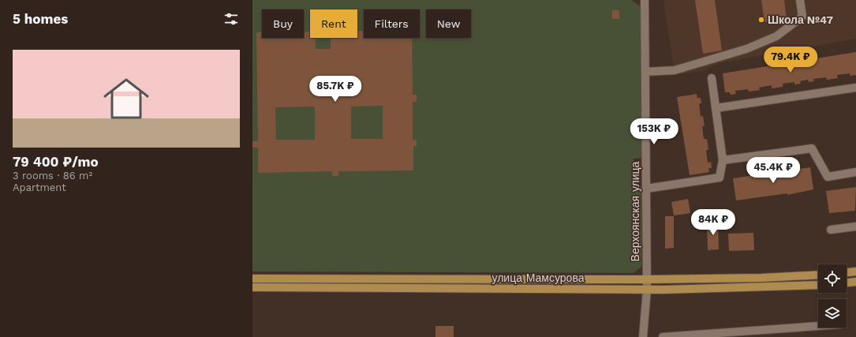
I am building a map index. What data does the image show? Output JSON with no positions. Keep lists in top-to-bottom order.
{
  "streets": {
    "main road": ["улица Мамсурова"],
    "street": ["Верхоянская улица"]
  },
  "crossings": [
    ["Верхоянская улица", "улица Мамсурова"]
  ],
  "places": ["Школа №47"],
  "page": {
    "heading": "5 homes",
    "chip": [
      "Buy",
      "Rent",
      "Filters",
      "New"
    ],
    "list": [
      {
        "name": "79 400 ₽/mo",
        "note": "3 rooms · 86 m² · Apartment"
      }
    ],
    "price": [
      "79.4K ₽",
      "85.7K ₽",
      "153K ₽",
      "45.4K ₽",
      "84K ₽"
    ]
  }
}
